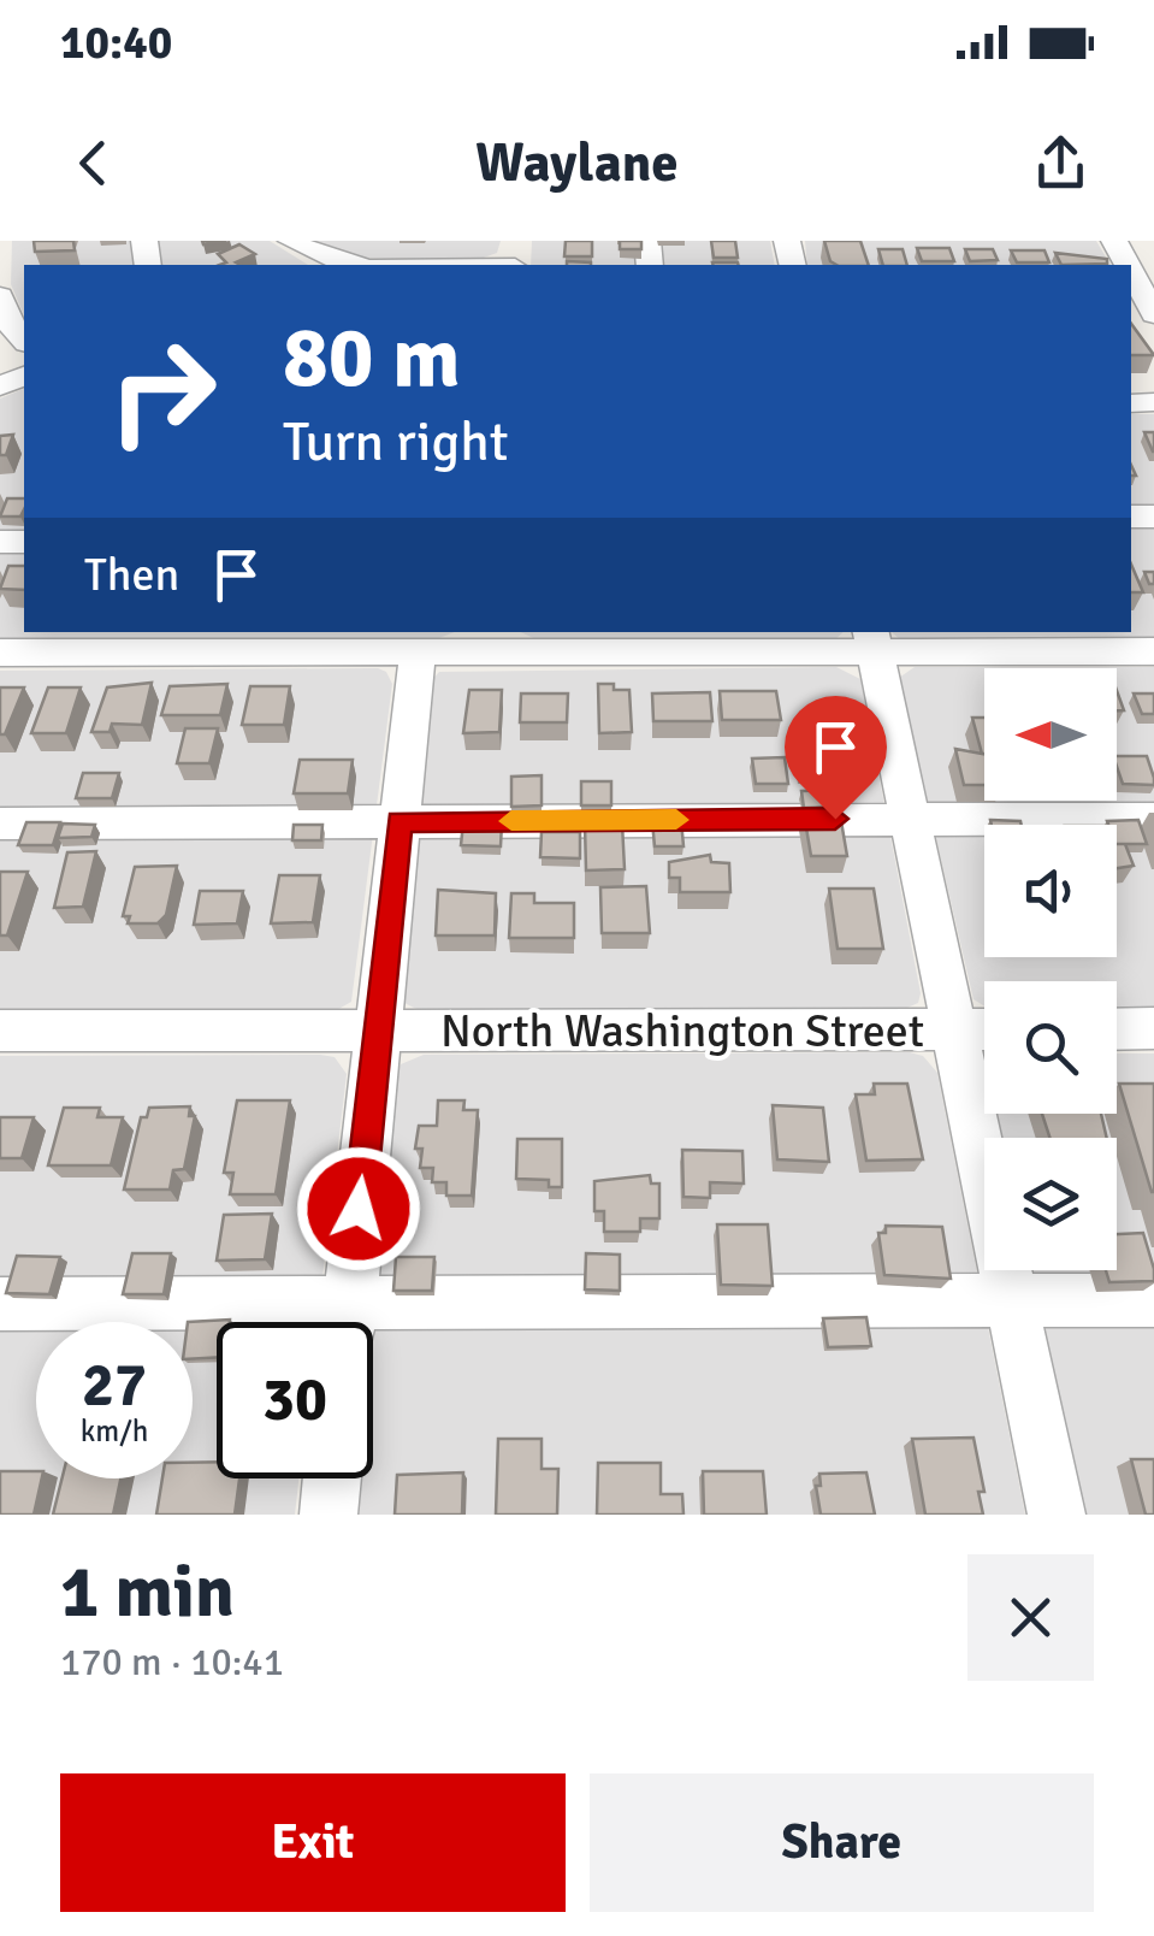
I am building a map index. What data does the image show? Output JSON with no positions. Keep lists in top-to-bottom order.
{
  "streets": {
    "street": ["North Washington Street"]
  },
  "north": "left",
  "page": {
    "status": "10:40",
    "header": "Waylane",
    "turn": ["80 m", "Turn right"],
    "then": "Then",
    "speed": "27 km/h",
    "limit": "30",
    "heading": ["1 min", "170 m · 10:41"],
    "buttons": ["Exit", "Share"]
  }
}
